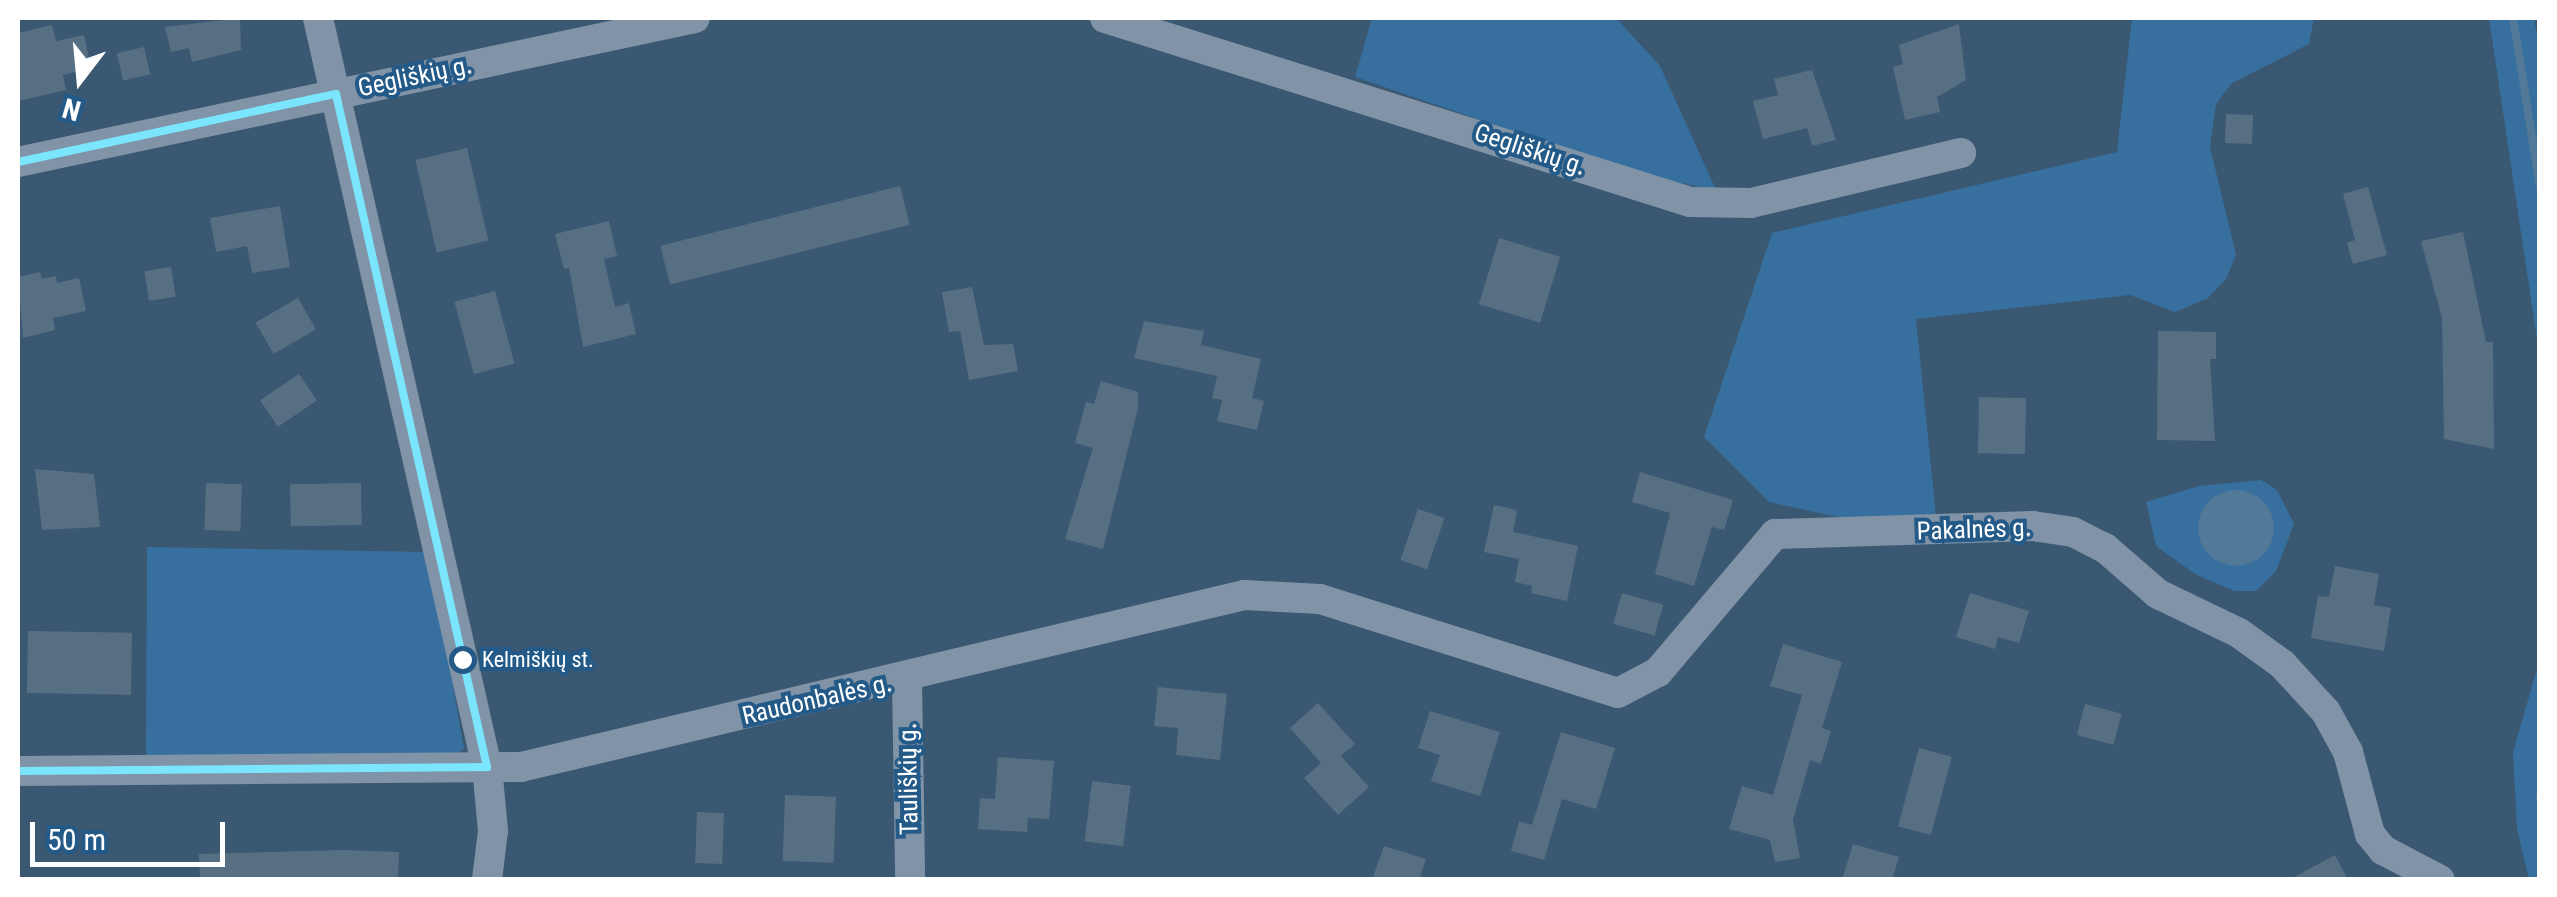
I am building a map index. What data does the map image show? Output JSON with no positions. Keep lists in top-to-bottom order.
{
  "streets": {
    "street": [
      "Gegliškių g.",
      "Pakalnės g.",
      "Raudonbalės g.",
      "Tauliškių g."
    ]
  },
  "crossings": [
    ["Pakalnės g.", "Raudonbalės g."],
    ["Raudonbalės g.", "Tauliškių g."]
  ],
  "places": ["Kelmiškių st."],
  "scale_bar": "50 m",
  "north": "bottom"
}
